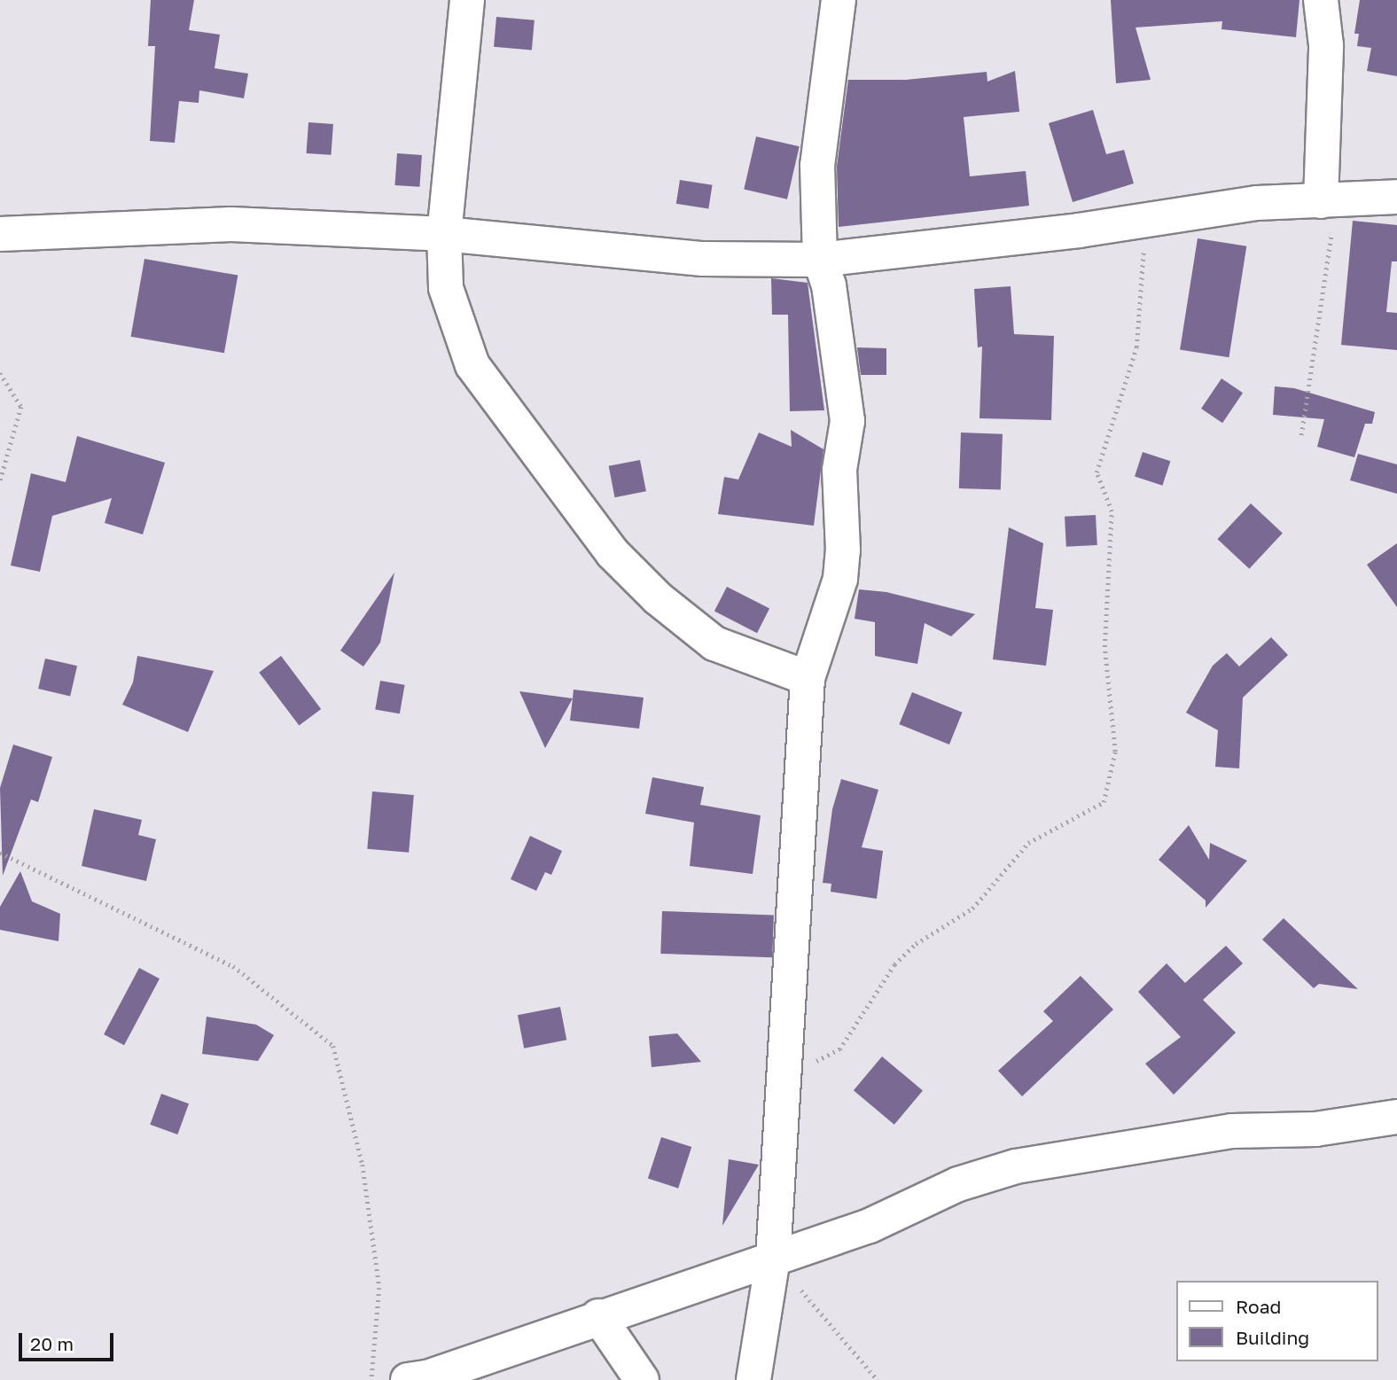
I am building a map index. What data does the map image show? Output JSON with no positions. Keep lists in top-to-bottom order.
{
  "legend": ["Road", "Building"],
  "scale_bar": "20 m"
}
